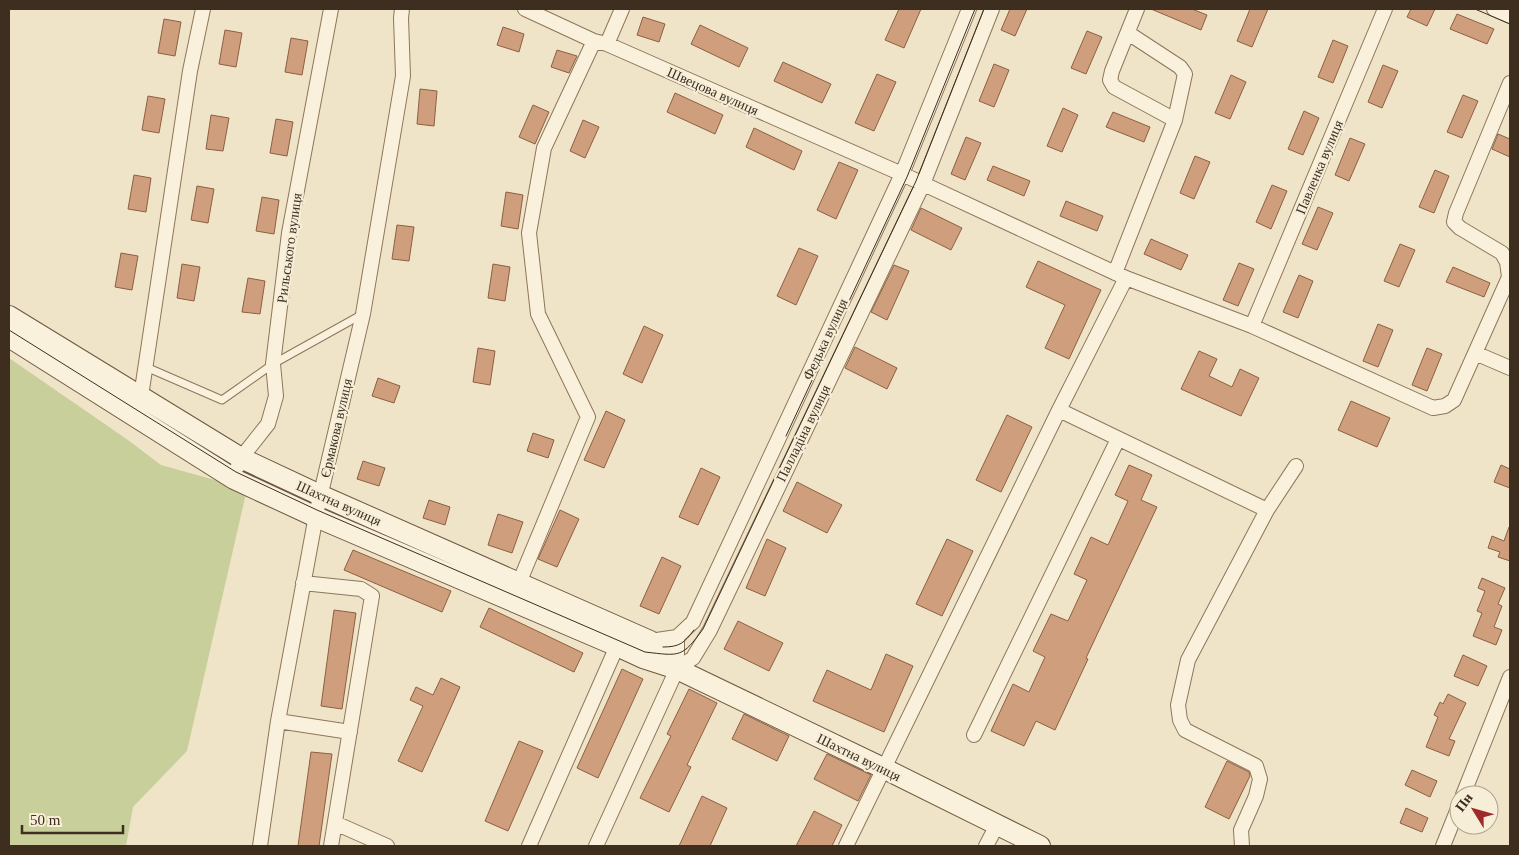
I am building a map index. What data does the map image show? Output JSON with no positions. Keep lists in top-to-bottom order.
{
  "streets": {
    "main road": ["Шахтна вулиця"],
    "street": [
      "Швецова вулиця",
      "Павленка вулиця",
      "Рильського вулиця",
      "Федька вулиця",
      "Єрмакова вулиця",
      "Палладіна вулиця"
    ]
  },
  "crossings": [
    ["Швецова вулиця", "Федька вулиця"],
    ["Рильського вулиця", "Шахтна вулиця"],
    ["Єрмакова вулиця", "Шахтна вулиця"],
    ["Палладіна вулиця", "Шахтна вулиця"]
  ],
  "scale_bar": "50 m",
  "north": "top left"
}
